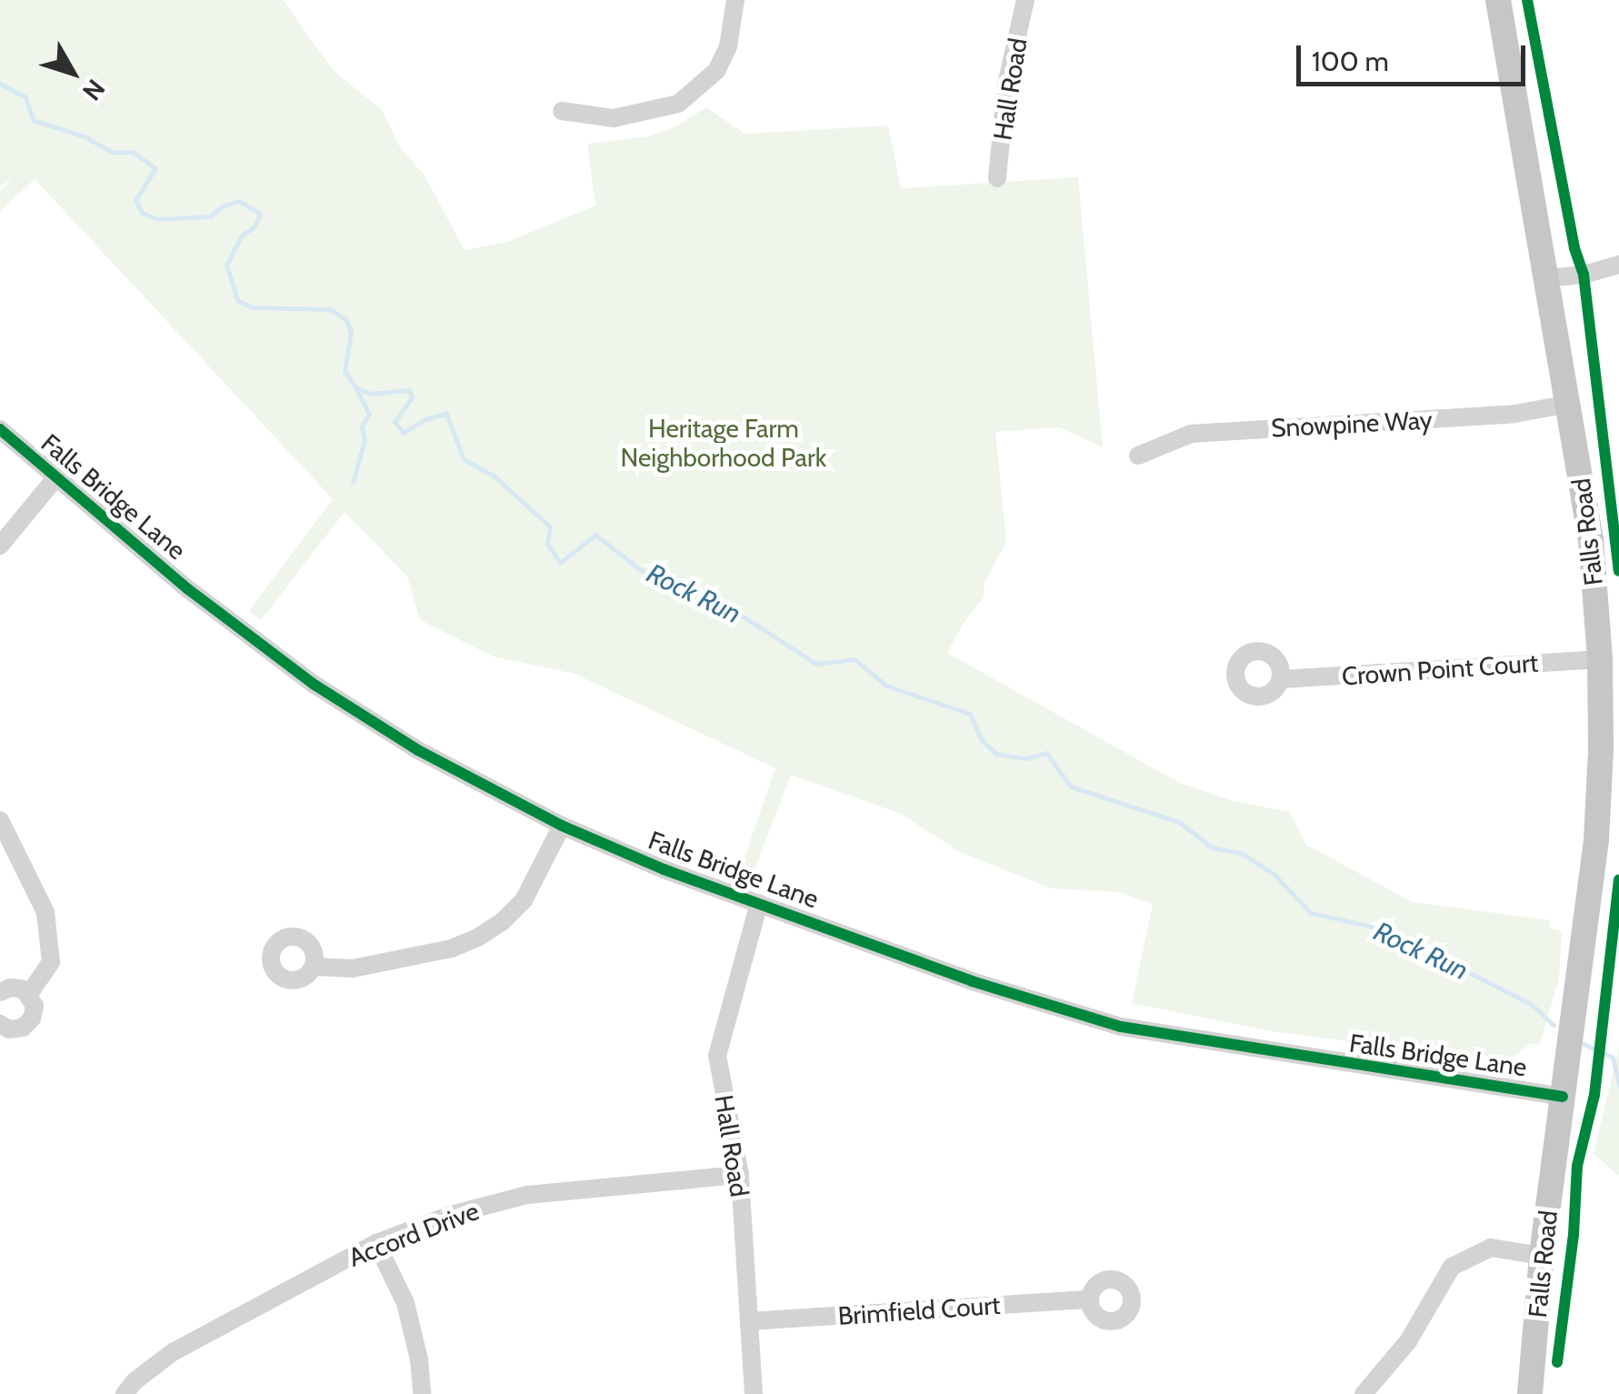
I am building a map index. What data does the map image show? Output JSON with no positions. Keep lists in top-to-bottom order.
{
  "streets": {
    "main road": ["Falls Road"],
    "street": [
      "Hall Road",
      "Snowpine Way",
      "Falls Bridge Lane",
      "Crown Point Court",
      "Accord Drive",
      "Brimfield Court"
    ]
  },
  "crossings": [
    ["Hall Road", "Falls Bridge Lane"],
    ["Hall Road", "Accord Drive"],
    ["Hall Road", "Brimfield Court"],
    ["Snowpine Way", "Falls Road"],
    ["Falls Bridge Lane", "Falls Road"],
    ["Falls Road", "Crown Point Court"]
  ],
  "water": ["Rock Run"],
  "parks": ["Heritage Farm Neighborhood Park"],
  "scale_bar": "100 m",
  "north": "bottom right"
}
